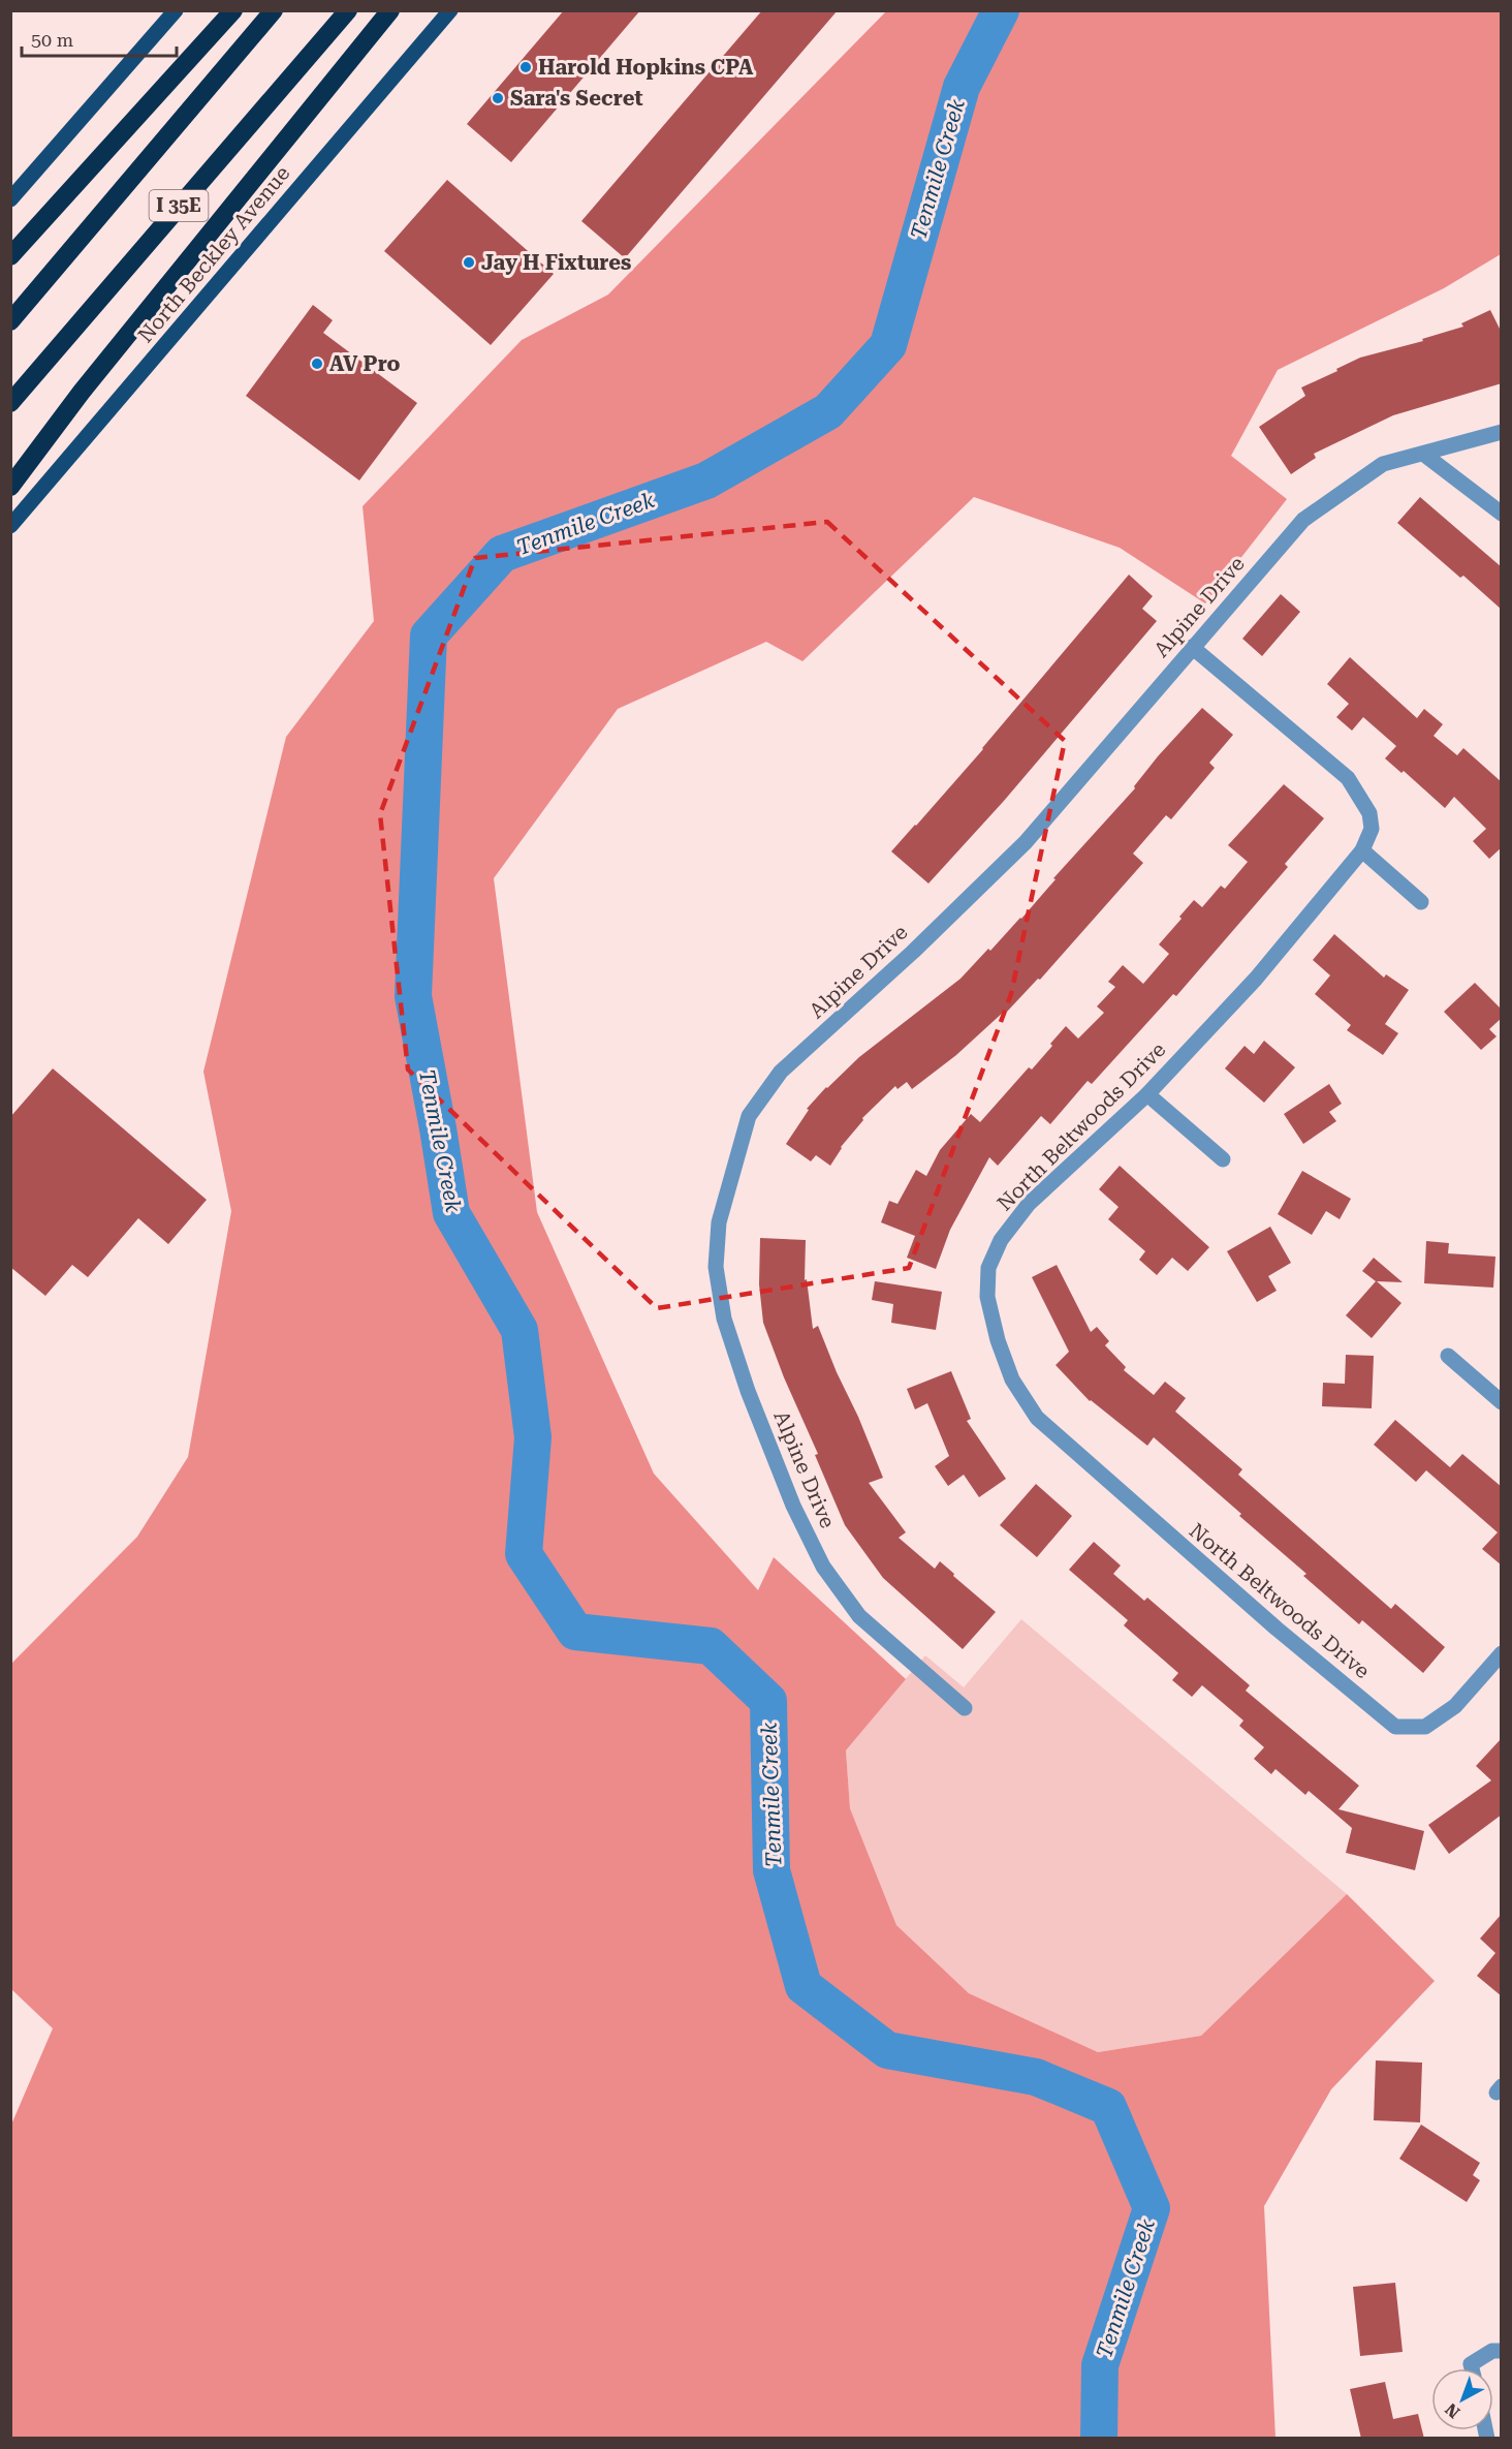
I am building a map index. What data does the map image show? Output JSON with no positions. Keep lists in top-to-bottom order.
{
  "streets": {
    "highway": ["I 35E"],
    "main road": ["North Beckley Avenue"],
    "street": ["Alpine Drive", "North Beltwoods Drive"]
  },
  "crossings": [
    ["Alpine Drive", "North Beltwoods Drive"]
  ],
  "water": ["Tenmile Creek"],
  "places": [
    "Harold Hopkins CPA",
    "Sara's Secret",
    "Jay H Fixtures",
    "AV Pro"
  ],
  "scale_bar": "50 m",
  "north": "bottom left"
}
